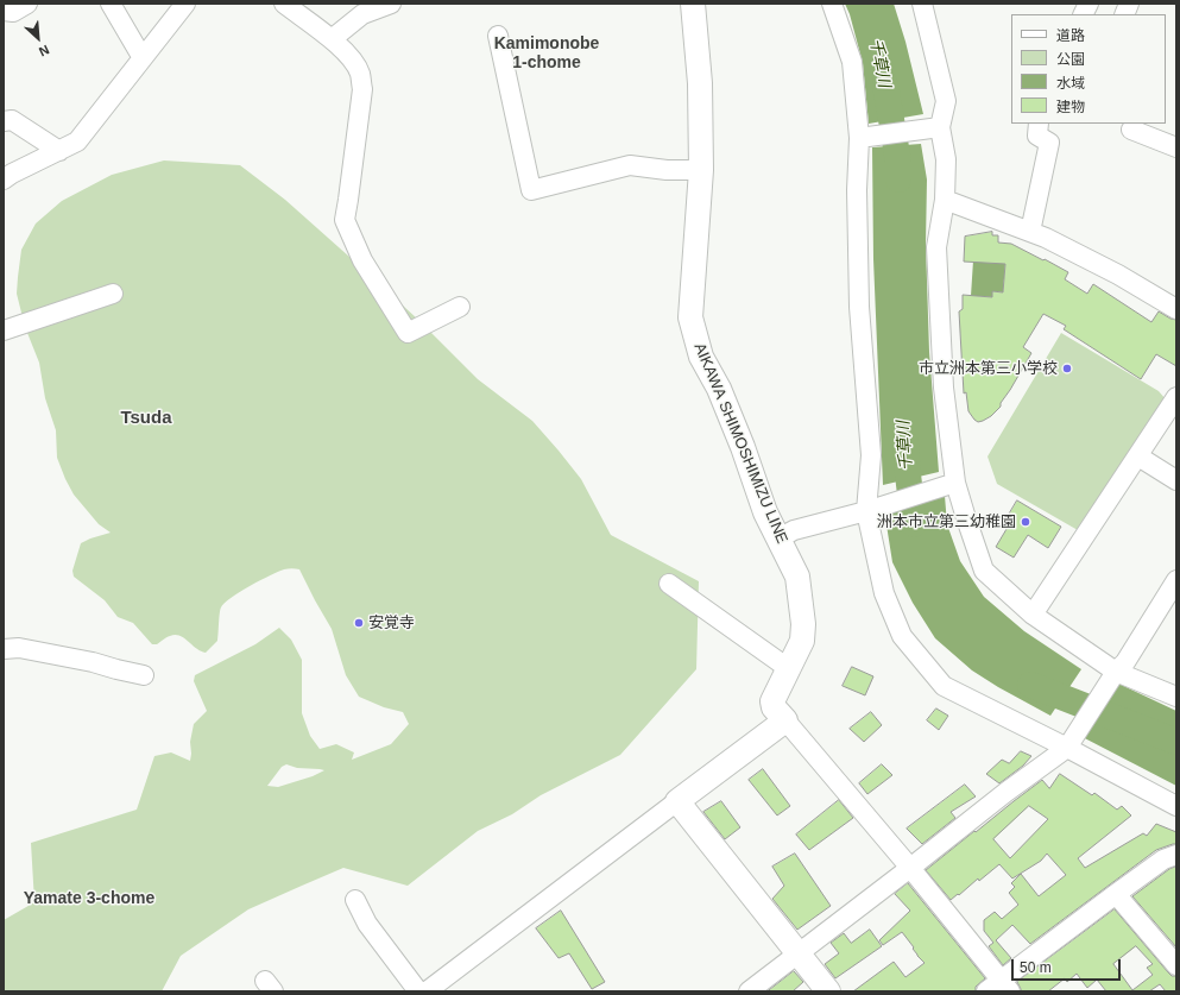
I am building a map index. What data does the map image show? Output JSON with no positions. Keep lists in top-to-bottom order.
{
  "streets": {
    "main road": ["AIKAWA SHIMOSHIMIZU LINE"]
  },
  "districts": ["Kamimonobe 1-chome", "Tsuda", "Yamate 3-chome"],
  "water": ["千草川"],
  "places": ["市立洲本第三小学校", "洲本市立第三幼稚園", "安覚寺"],
  "legend": [
    "道路",
    "公園",
    "水域",
    "建物"
  ],
  "scale_bar": "50 m",
  "north": "bottom right"
}
